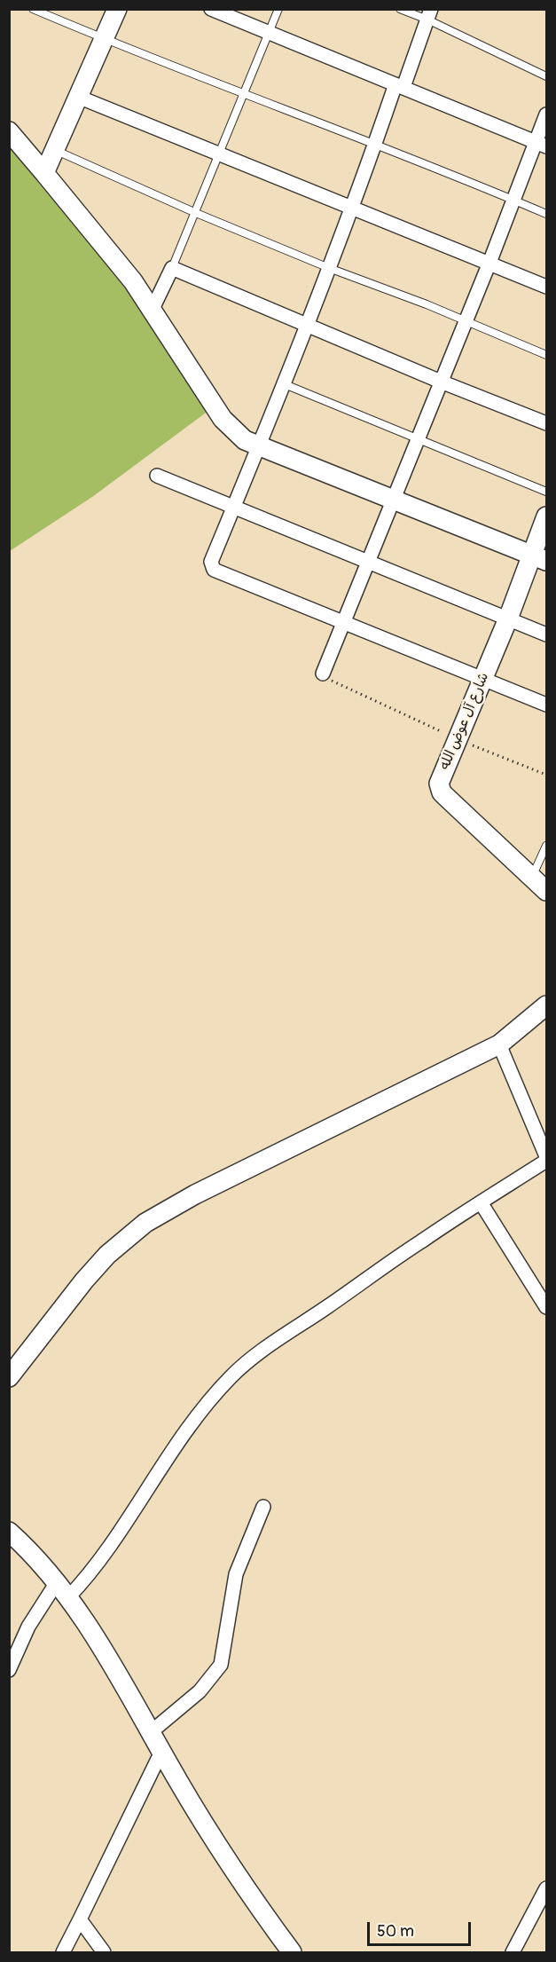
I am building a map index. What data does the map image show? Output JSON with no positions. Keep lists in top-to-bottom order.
{
  "streets": {
    "street": ["شارع آل عوض الله"]
  },
  "scale_bar": "50 m"
}
